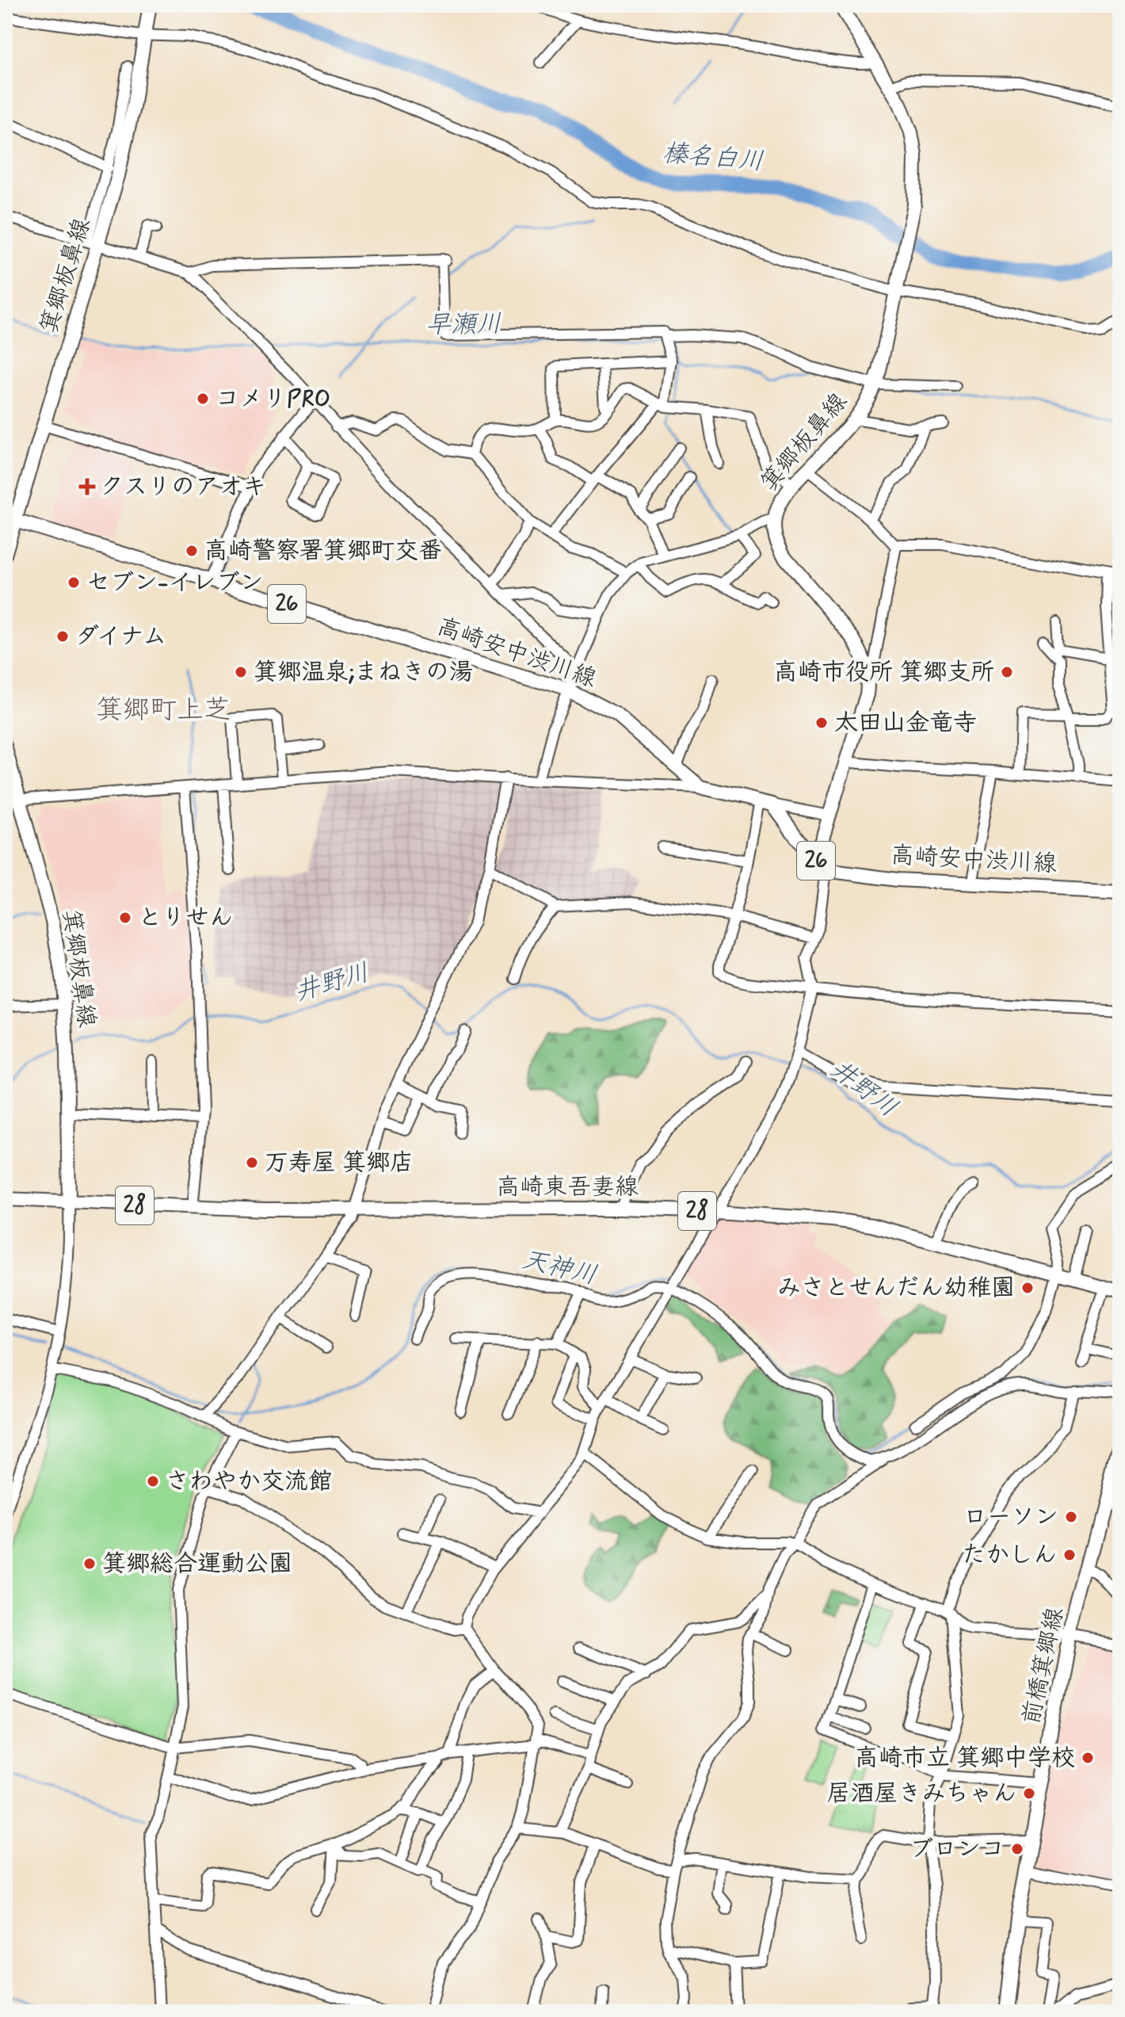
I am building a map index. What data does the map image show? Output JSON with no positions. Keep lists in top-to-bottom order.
{
  "streets": {
    "main road": [
      "箕郷板鼻線",
      "26",
      "高崎安中渋川線",
      "高崎東吾妻線",
      "28",
      "前橋箕郷線"
    ]
  },
  "crossings": [
    ["箕郷板鼻線", "26"],
    ["箕郷板鼻線", "高崎安中渋川線"],
    ["箕郷板鼻線", "高崎東吾妻線"],
    ["26", "高崎安中渋川線"]
  ],
  "districts": ["箕郷町上芝"],
  "water": [
    "榛名白川",
    "早瀬川",
    "井野川",
    "天神川"
  ],
  "places": {
    "other": [
      "コメリPRO",
      "高崎警察署箕郷町交番",
      "セブン-イレブン",
      "ダイナム",
      "箕郷温泉;まねきの湯",
      "高崎市役所 箕郷支所",
      "太田山金竜寺",
      "とりせん",
      "万寿屋 箕郷店",
      "みさとせんだん幼稚園",
      "さわやか交流館",
      "ローソン",
      "たかしん",
      "箕郷総合運動公園",
      "高崎市立 箕郷中学校",
      "居酒屋きみちゃん",
      "ブロンコ"
    ],
    "health": ["クスリのアオキ"]
  }
}
